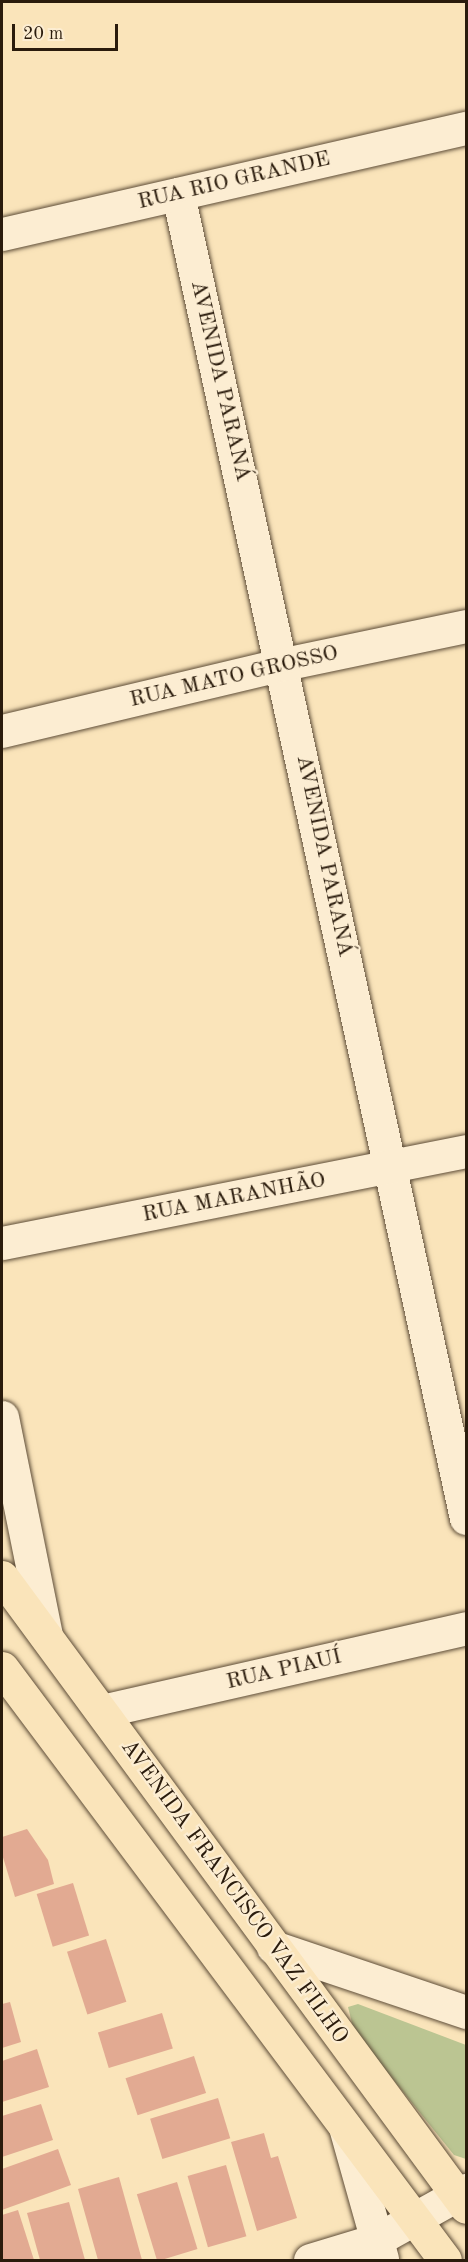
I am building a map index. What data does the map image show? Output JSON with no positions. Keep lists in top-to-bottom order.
{
  "streets": {
    "main road": ["AVENIDA FRANCISCO VAZ FILHO"],
    "street": [
      "RUA RIO GRANDE",
      "AVENIDA PARANÁ",
      "RUA MATO GROSSO",
      "RUA MARANHÃO",
      "RUA PIAUÍ"
    ]
  },
  "crossings": [
    ["RUA RIO GRANDE", "AVENIDA PARANÁ"],
    ["AVENIDA PARANÁ", "RUA MATO GROSSO"],
    ["AVENIDA PARANÁ", "RUA MARANHÃO"],
    ["RUA PIAUÍ", "AVENIDA FRANCISCO VAZ FILHO"]
  ],
  "scale_bar": "20 m"
}
